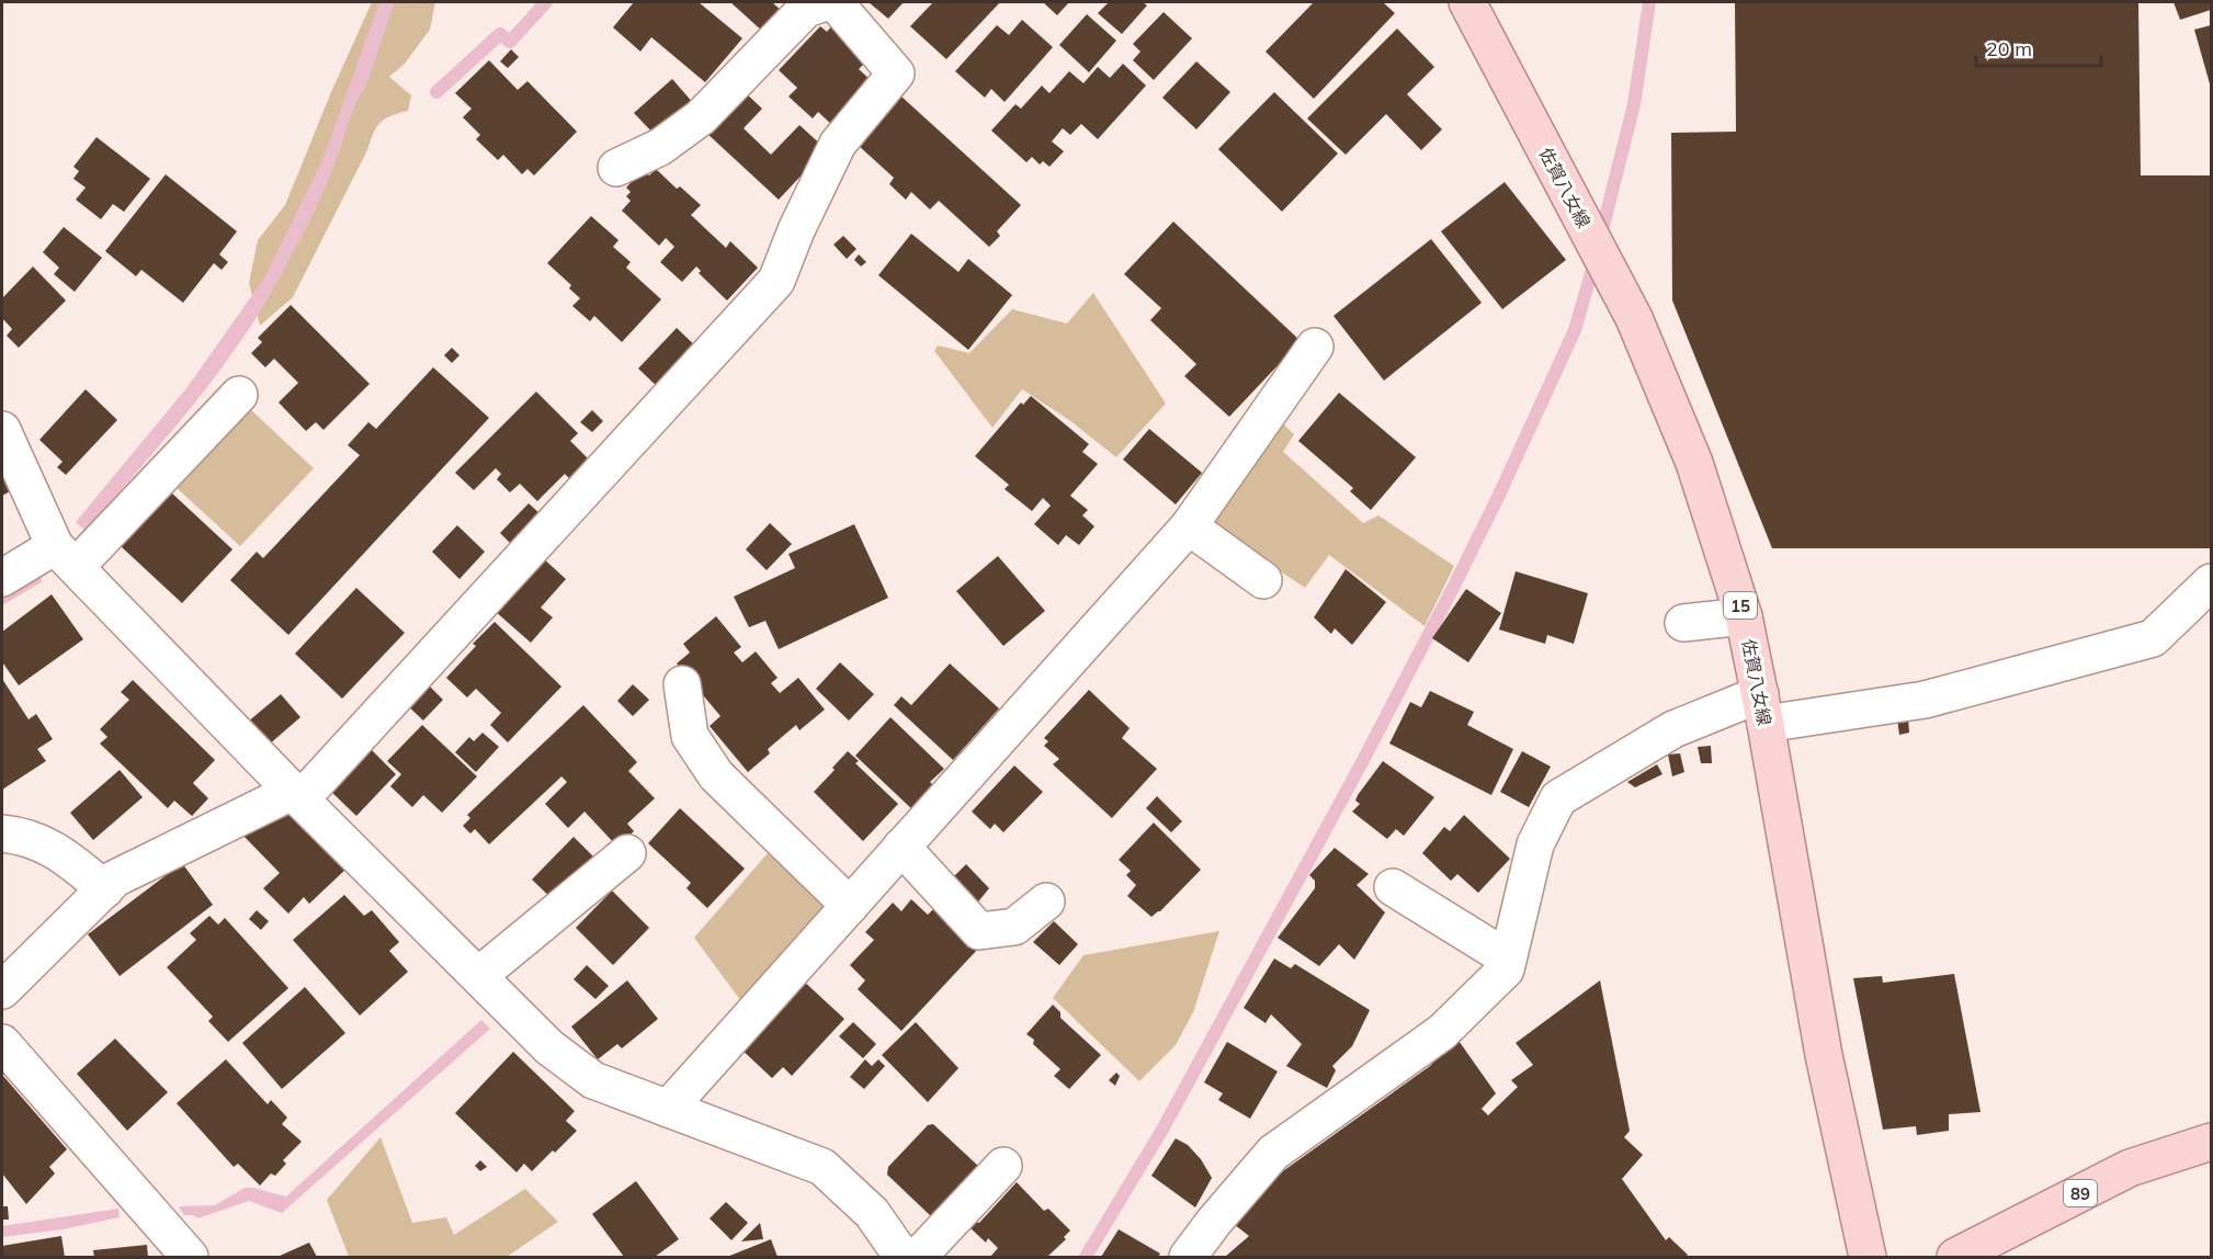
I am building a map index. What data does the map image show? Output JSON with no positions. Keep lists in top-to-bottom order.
{
  "streets": {
    "main road": ["佐賀八女線", "15", "89"]
  },
  "scale_bar": "20 m"
}
